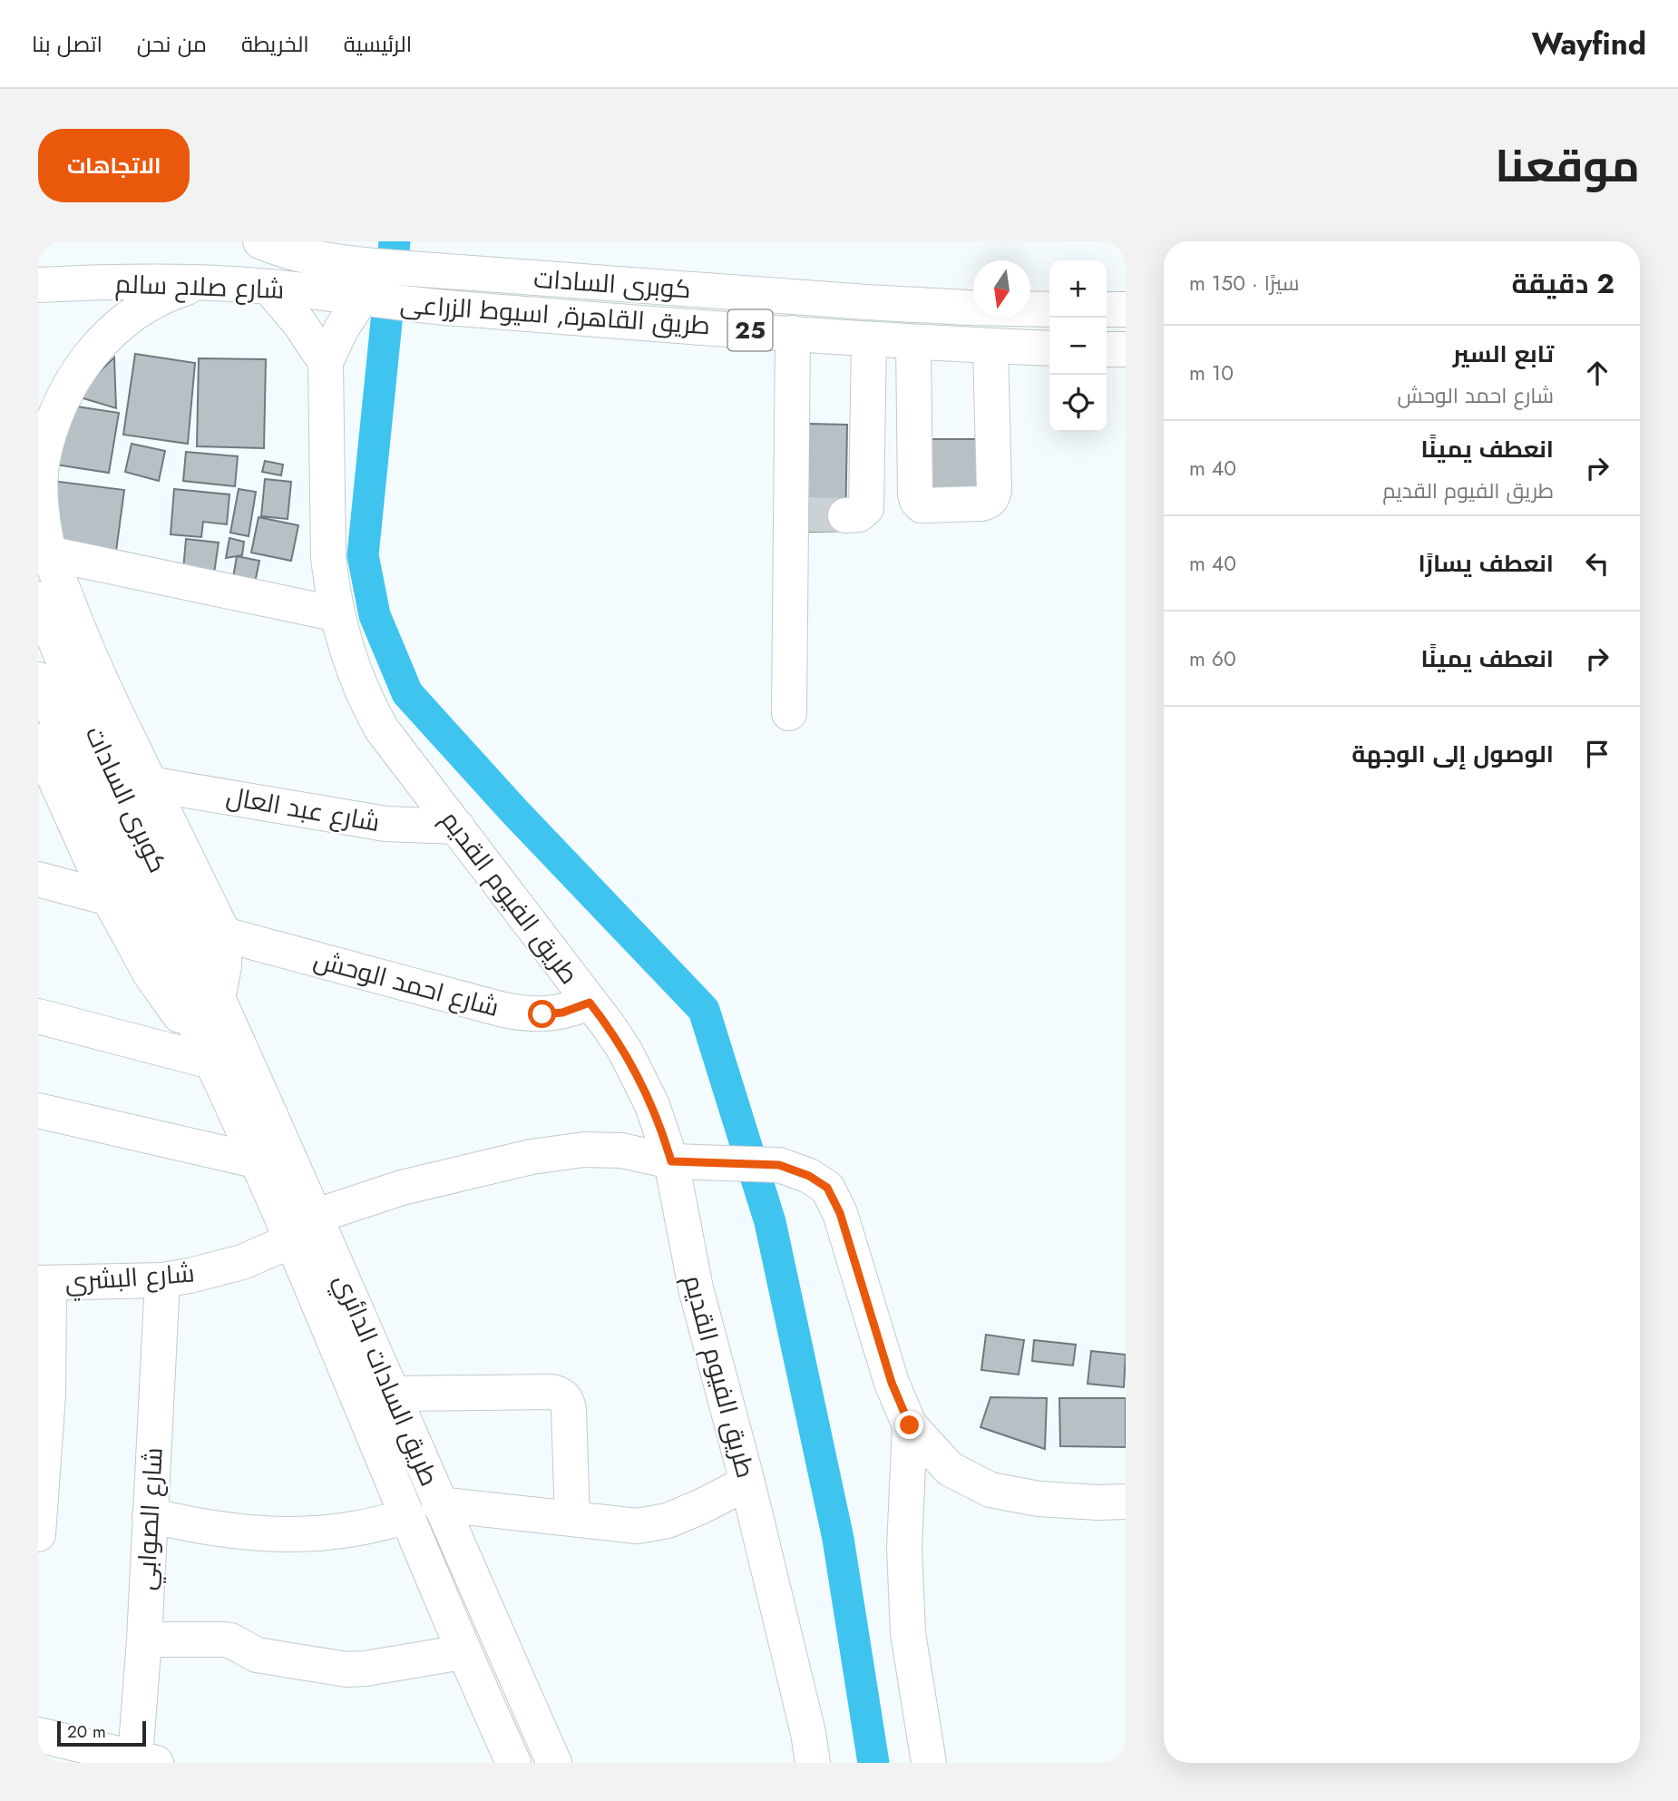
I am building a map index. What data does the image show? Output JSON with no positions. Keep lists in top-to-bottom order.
{
  "streets": {
    "main road": [
      "كوبرى السادات",
      "شارع صلاح سالم",
      "طريق القاهرة, اسيوط الزراعى",
      "25",
      "شارع عبد العال",
      "طريق الفيوم القديم",
      "شارع احمد الوحش",
      "شارع البشري",
      "طريق السادات الدائري",
      "شارع الصوابي"
    ]
  },
  "crossings": [
    ["كوبرى السادات", "طريق السادات الدائري"],
    ["شارع صلاح سالم", "طريق القاهرة, اسيوط الزراعى"],
    ["شارع صلاح سالم", "طريق الفيوم القديم"],
    ["طريق القاهرة, اسيوط الزراعى", "طريق الفيوم القديم"],
    ["شارع عبد العال", "طريق الفيوم القديم"],
    ["طريق الفيوم القديم", "شارع احمد الوحش"],
    ["شارع البشري", "طريق السادات الدائري"],
    ["شارع البشري", "شارع الصوابي"]
  ],
  "scale_bar": "20 m",
  "north": "bottom",
  "page": {
    "header": "Wayfind",
    "nav": [
      "الرئيسية",
      "الخريطة",
      "من نحن",
      "اتصل بنا"
    ],
    "title": "موقعنا",
    "buttons": "الاتجاهات",
    "heading": ["2 دقيقة", "سيرًا · 150 m"],
    "map_buttons": ["+", "−"],
    "list": [
      ["تابع السير", "شارع احمد الوحش", "10 m"],
      ["انعطف يمينًا", "طريق الفيوم القديم", "40 m"],
      ["انعطف يسارًا", "40 m"],
      ["انعطف يمينًا", "60 m"],
      "الوصول إلى الوجهة"
    ],
    "scale": "20 m"
  }
}
